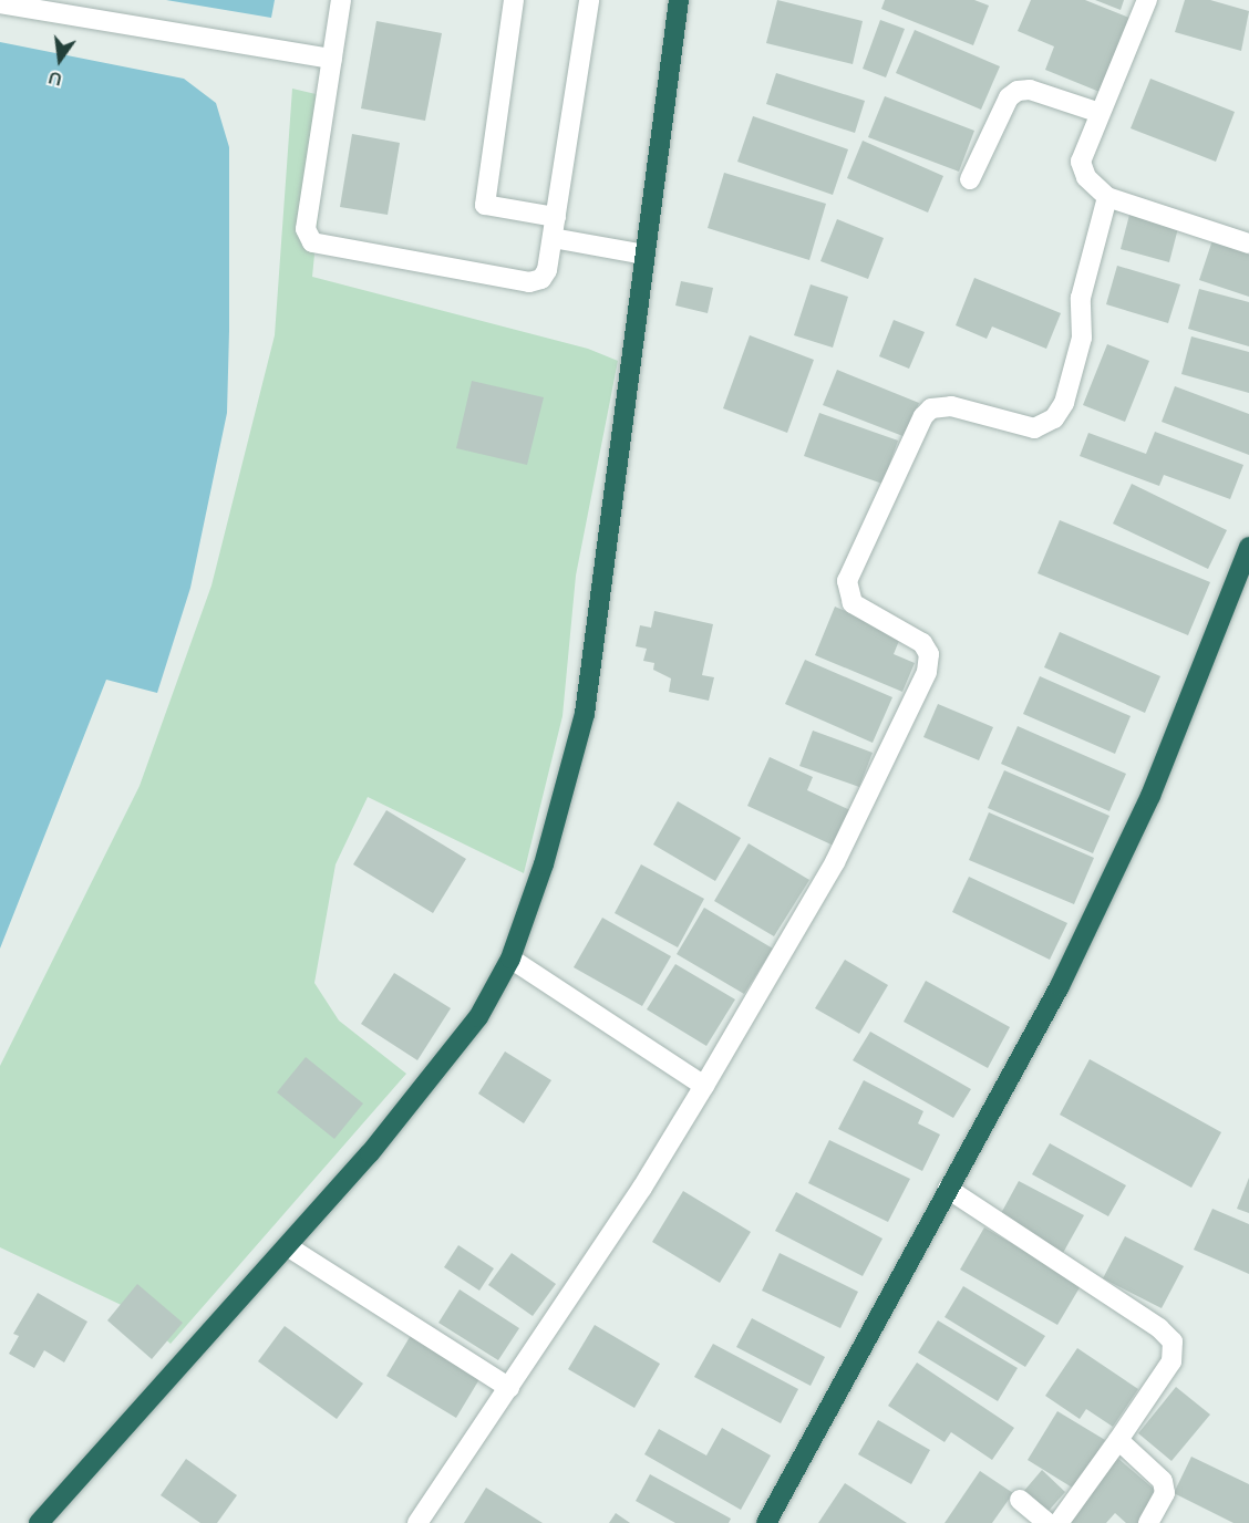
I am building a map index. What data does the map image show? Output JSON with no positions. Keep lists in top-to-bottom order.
{
  "north": "bottom"
}
